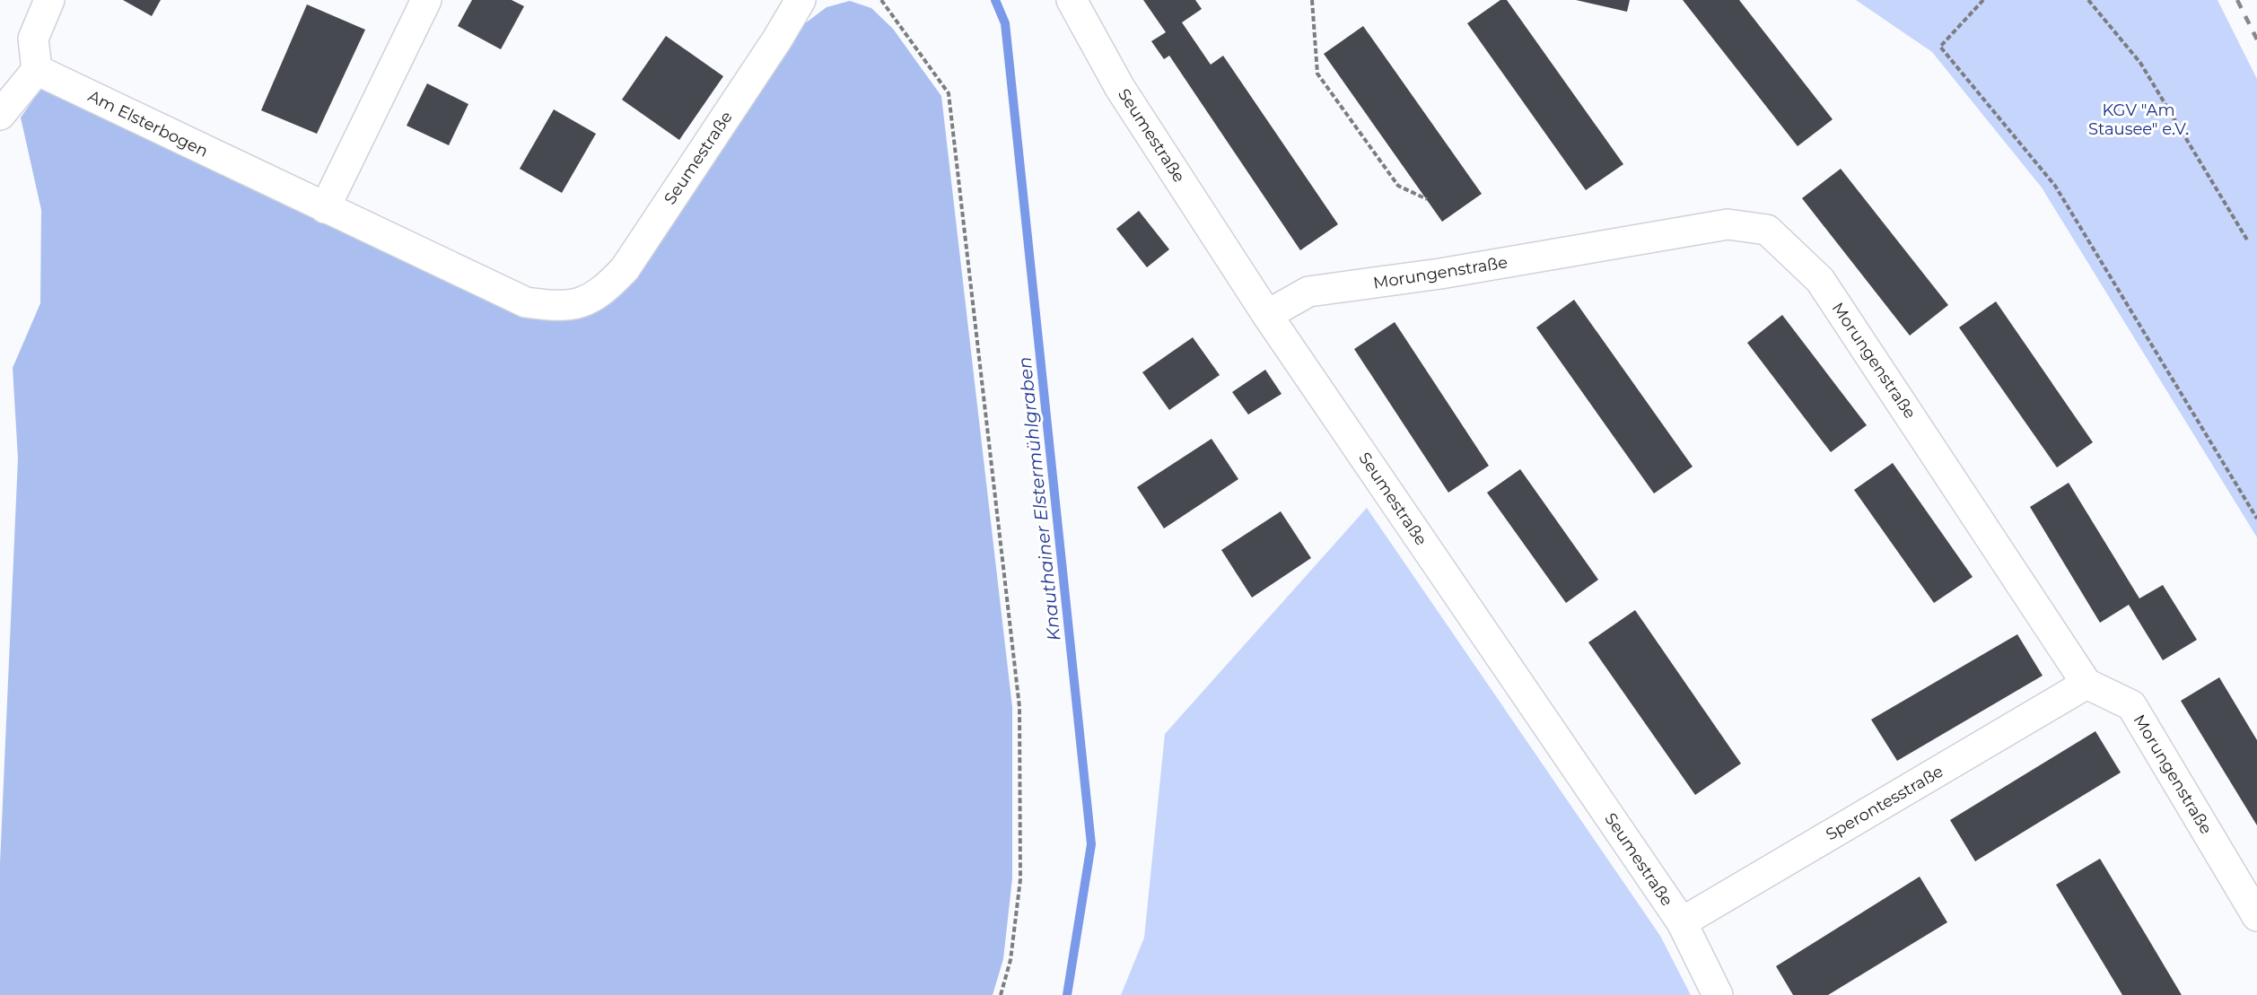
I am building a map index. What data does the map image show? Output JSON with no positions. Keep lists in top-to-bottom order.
{
  "streets": {
    "street": [
      "Am Elsterbogen",
      "Seumestraße",
      "Morungenstraße",
      "Sperontesstraße"
    ]
  },
  "crossings": [
    ["Am Elsterbogen", "Seumestraße"],
    ["Seumestraße", "Morungenstraße"],
    ["Seumestraße", "Sperontesstraße"],
    ["Morungenstraße", "Sperontesstraße"]
  ],
  "water": ["Knauthainer Elstermühlgraben"],
  "parks": ["KGV \"Am Stausee\" e.V."]
}
